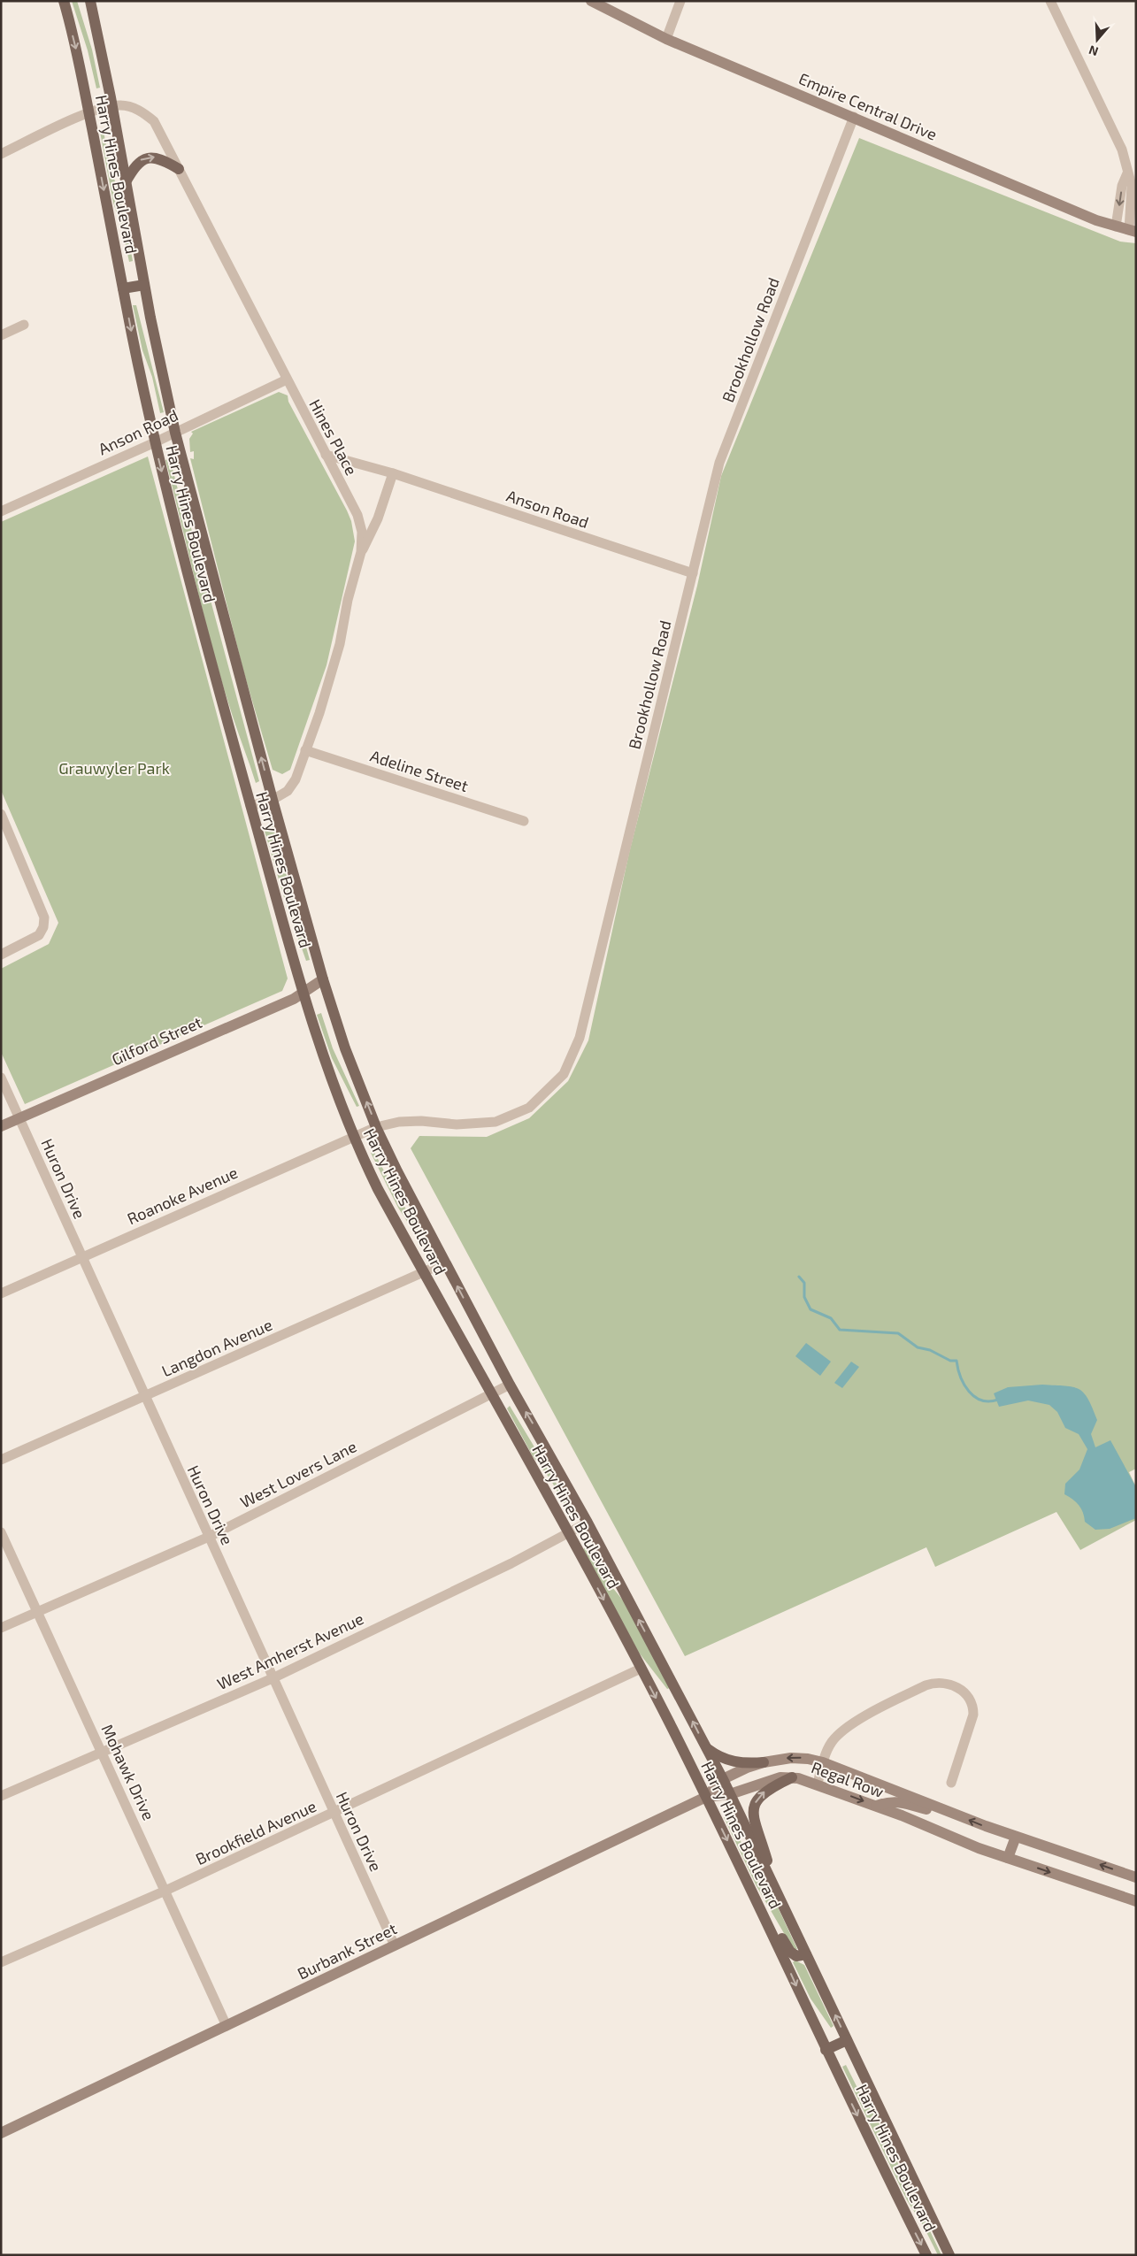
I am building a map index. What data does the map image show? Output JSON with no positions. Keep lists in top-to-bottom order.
{
  "streets": {
    "main road": ["Harry Hines Boulevard"],
    "street": [
      "Empire Central Drive",
      "Brookhollow Road",
      "Anson Road",
      "Hines Place",
      "Adeline Street",
      "Gilford Street",
      "Huron Drive",
      "Roanoke Avenue",
      "Langdon Avenue",
      "West Lovers Lane",
      "West Amherst Avenue",
      "Mohawk Drive",
      "Regal Row",
      "Brookfield Avenue",
      "Burbank Street"
    ]
  },
  "crossings": [
    ["Empire Central Drive", "Brookhollow Road"],
    ["Harry Hines Boulevard", "Brookhollow Road"],
    ["Harry Hines Boulevard", "Anson Road"],
    ["Harry Hines Boulevard", "Hines Place"],
    ["Harry Hines Boulevard", "Gilford Street"],
    ["Harry Hines Boulevard", "Roanoke Avenue"],
    ["Harry Hines Boulevard", "Langdon Avenue"],
    ["Harry Hines Boulevard", "West Lovers Lane"],
    ["Harry Hines Boulevard", "West Amherst Avenue"],
    ["Harry Hines Boulevard", "Regal Row"],
    ["Harry Hines Boulevard", "Brookfield Avenue"],
    ["Harry Hines Boulevard", "Burbank Street"],
    ["Brookhollow Road", "Anson Road"],
    ["Brookhollow Road", "Roanoke Avenue"],
    ["Anson Road", "Hines Place"],
    ["Hines Place", "Adeline Street"],
    ["Gilford Street", "Huron Drive"],
    ["Huron Drive", "Roanoke Avenue"],
    ["Huron Drive", "Langdon Avenue"],
    ["Huron Drive", "West Lovers Lane"],
    ["Huron Drive", "West Amherst Avenue"],
    ["Huron Drive", "Brookfield Avenue"],
    ["Huron Drive", "Burbank Street"],
    ["West Lovers Lane", "Mohawk Drive"],
    ["West Amherst Avenue", "Mohawk Drive"],
    ["Mohawk Drive", "Brookfield Avenue"],
    ["Mohawk Drive", "Burbank Street"],
    ["Regal Row", "Burbank Street"]
  ],
  "parks": ["Grauwyler Park"],
  "north": "bottom"
}
